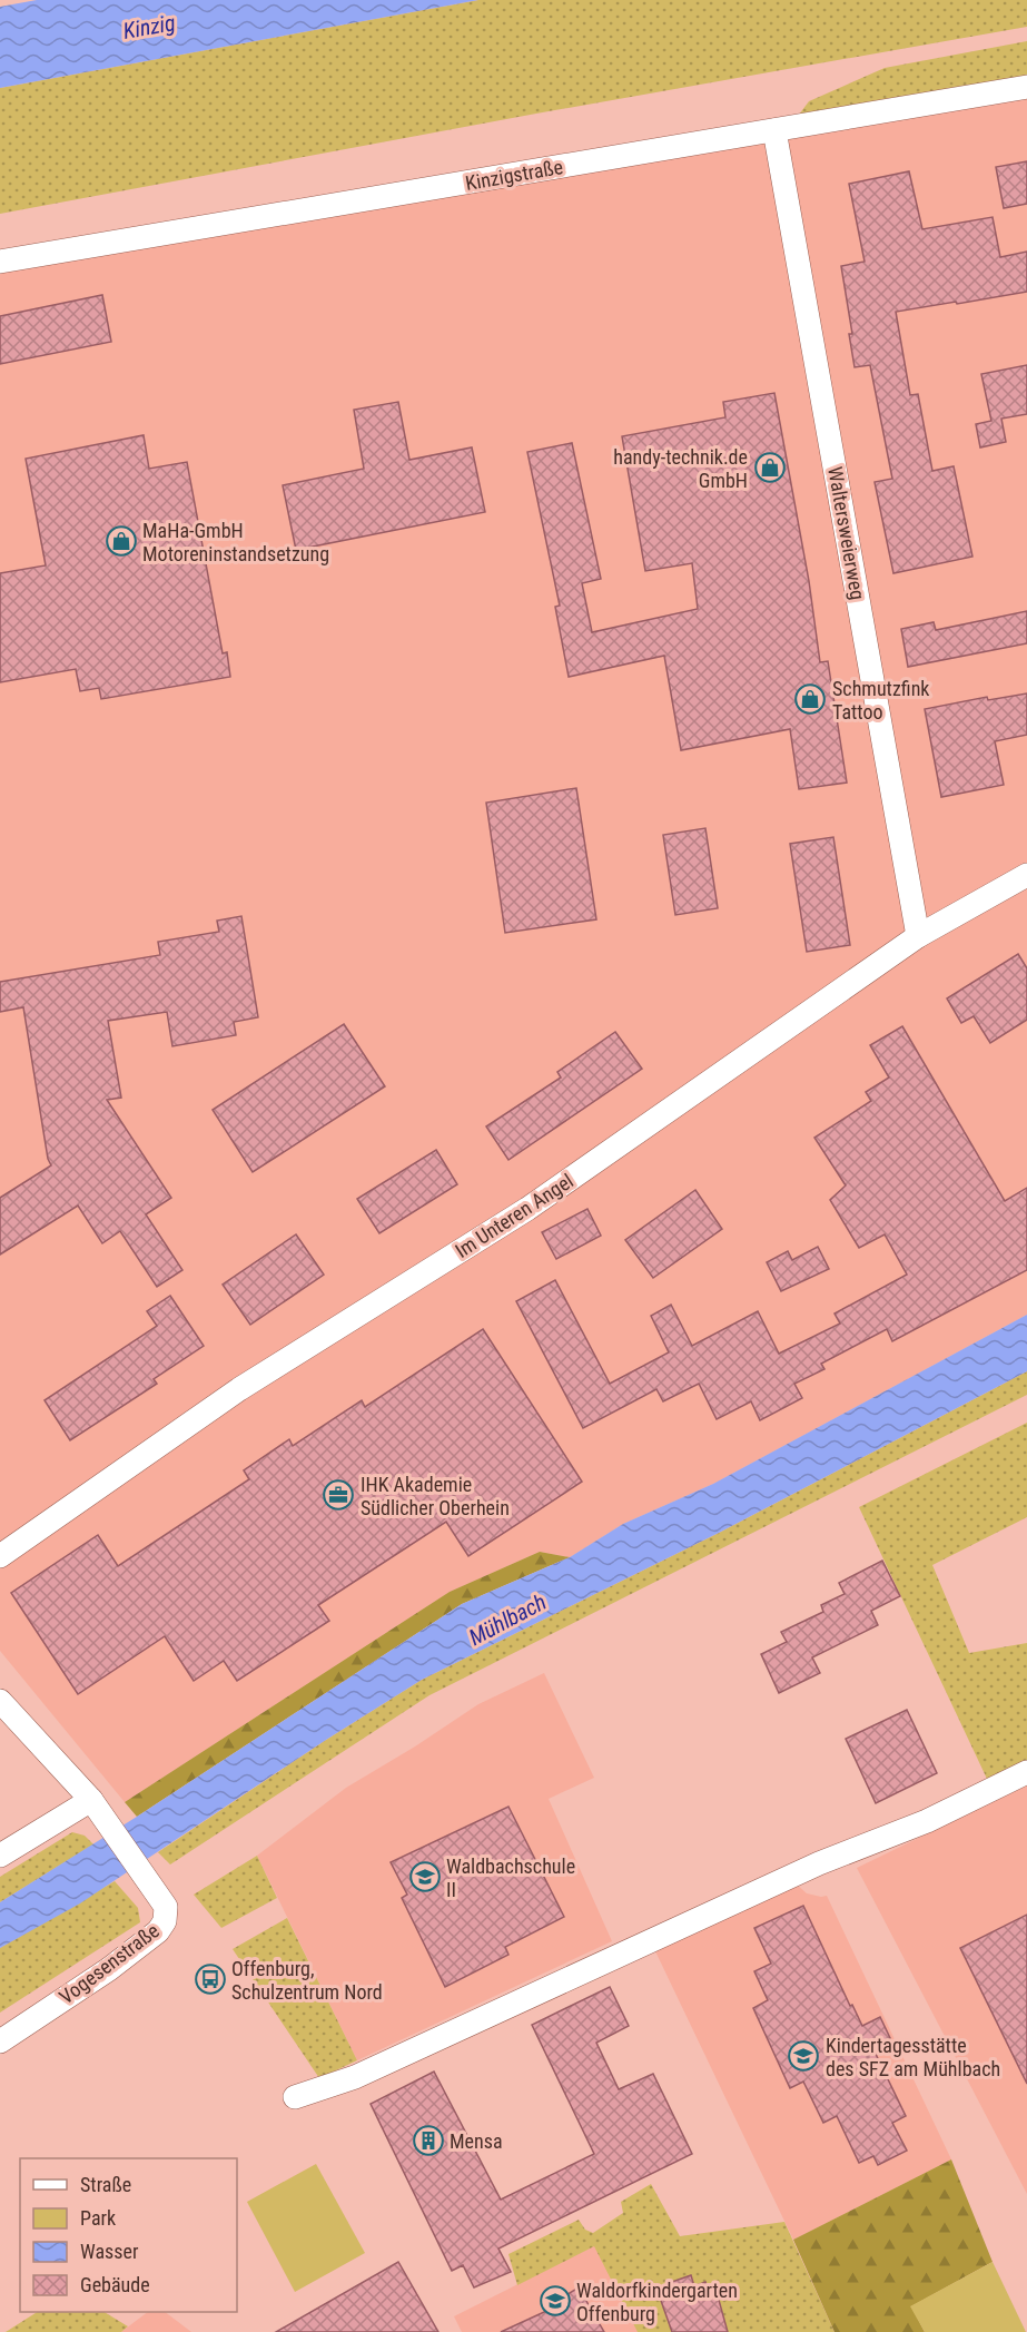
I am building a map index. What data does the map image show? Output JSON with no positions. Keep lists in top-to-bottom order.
{
  "streets": {
    "street": [
      "Kinzigstraße",
      "Waltersweierweg",
      "Im Unteren Angel",
      "Vogesenstraße"
    ]
  },
  "crossings": [
    ["Kinzigstraße", "Waltersweierweg"],
    ["Waltersweierweg", "Im Unteren Angel"]
  ],
  "water": ["Kinzig", "Mühlbach"],
  "places": {
    "shop": ["handy-technik.de GmbH", "MaHa-GmbH Motoreninstandsetzung", "Schmutzfink Tattoo"],
    "office": ["IHK Akademie Südlicher Oberhein"],
    "school or university": ["Waldbachschule II", "Kindertagesstätte des SFZ am Mühlbach", "Waldorfkindergarten Offenburg"],
    "bus stop": ["Offenburg, Schulzentrum Nord"],
    "building": ["Mensa"]
  },
  "legend": [
    "Straße",
    "Park",
    "Wasser",
    "Gebäude"
  ]
}
